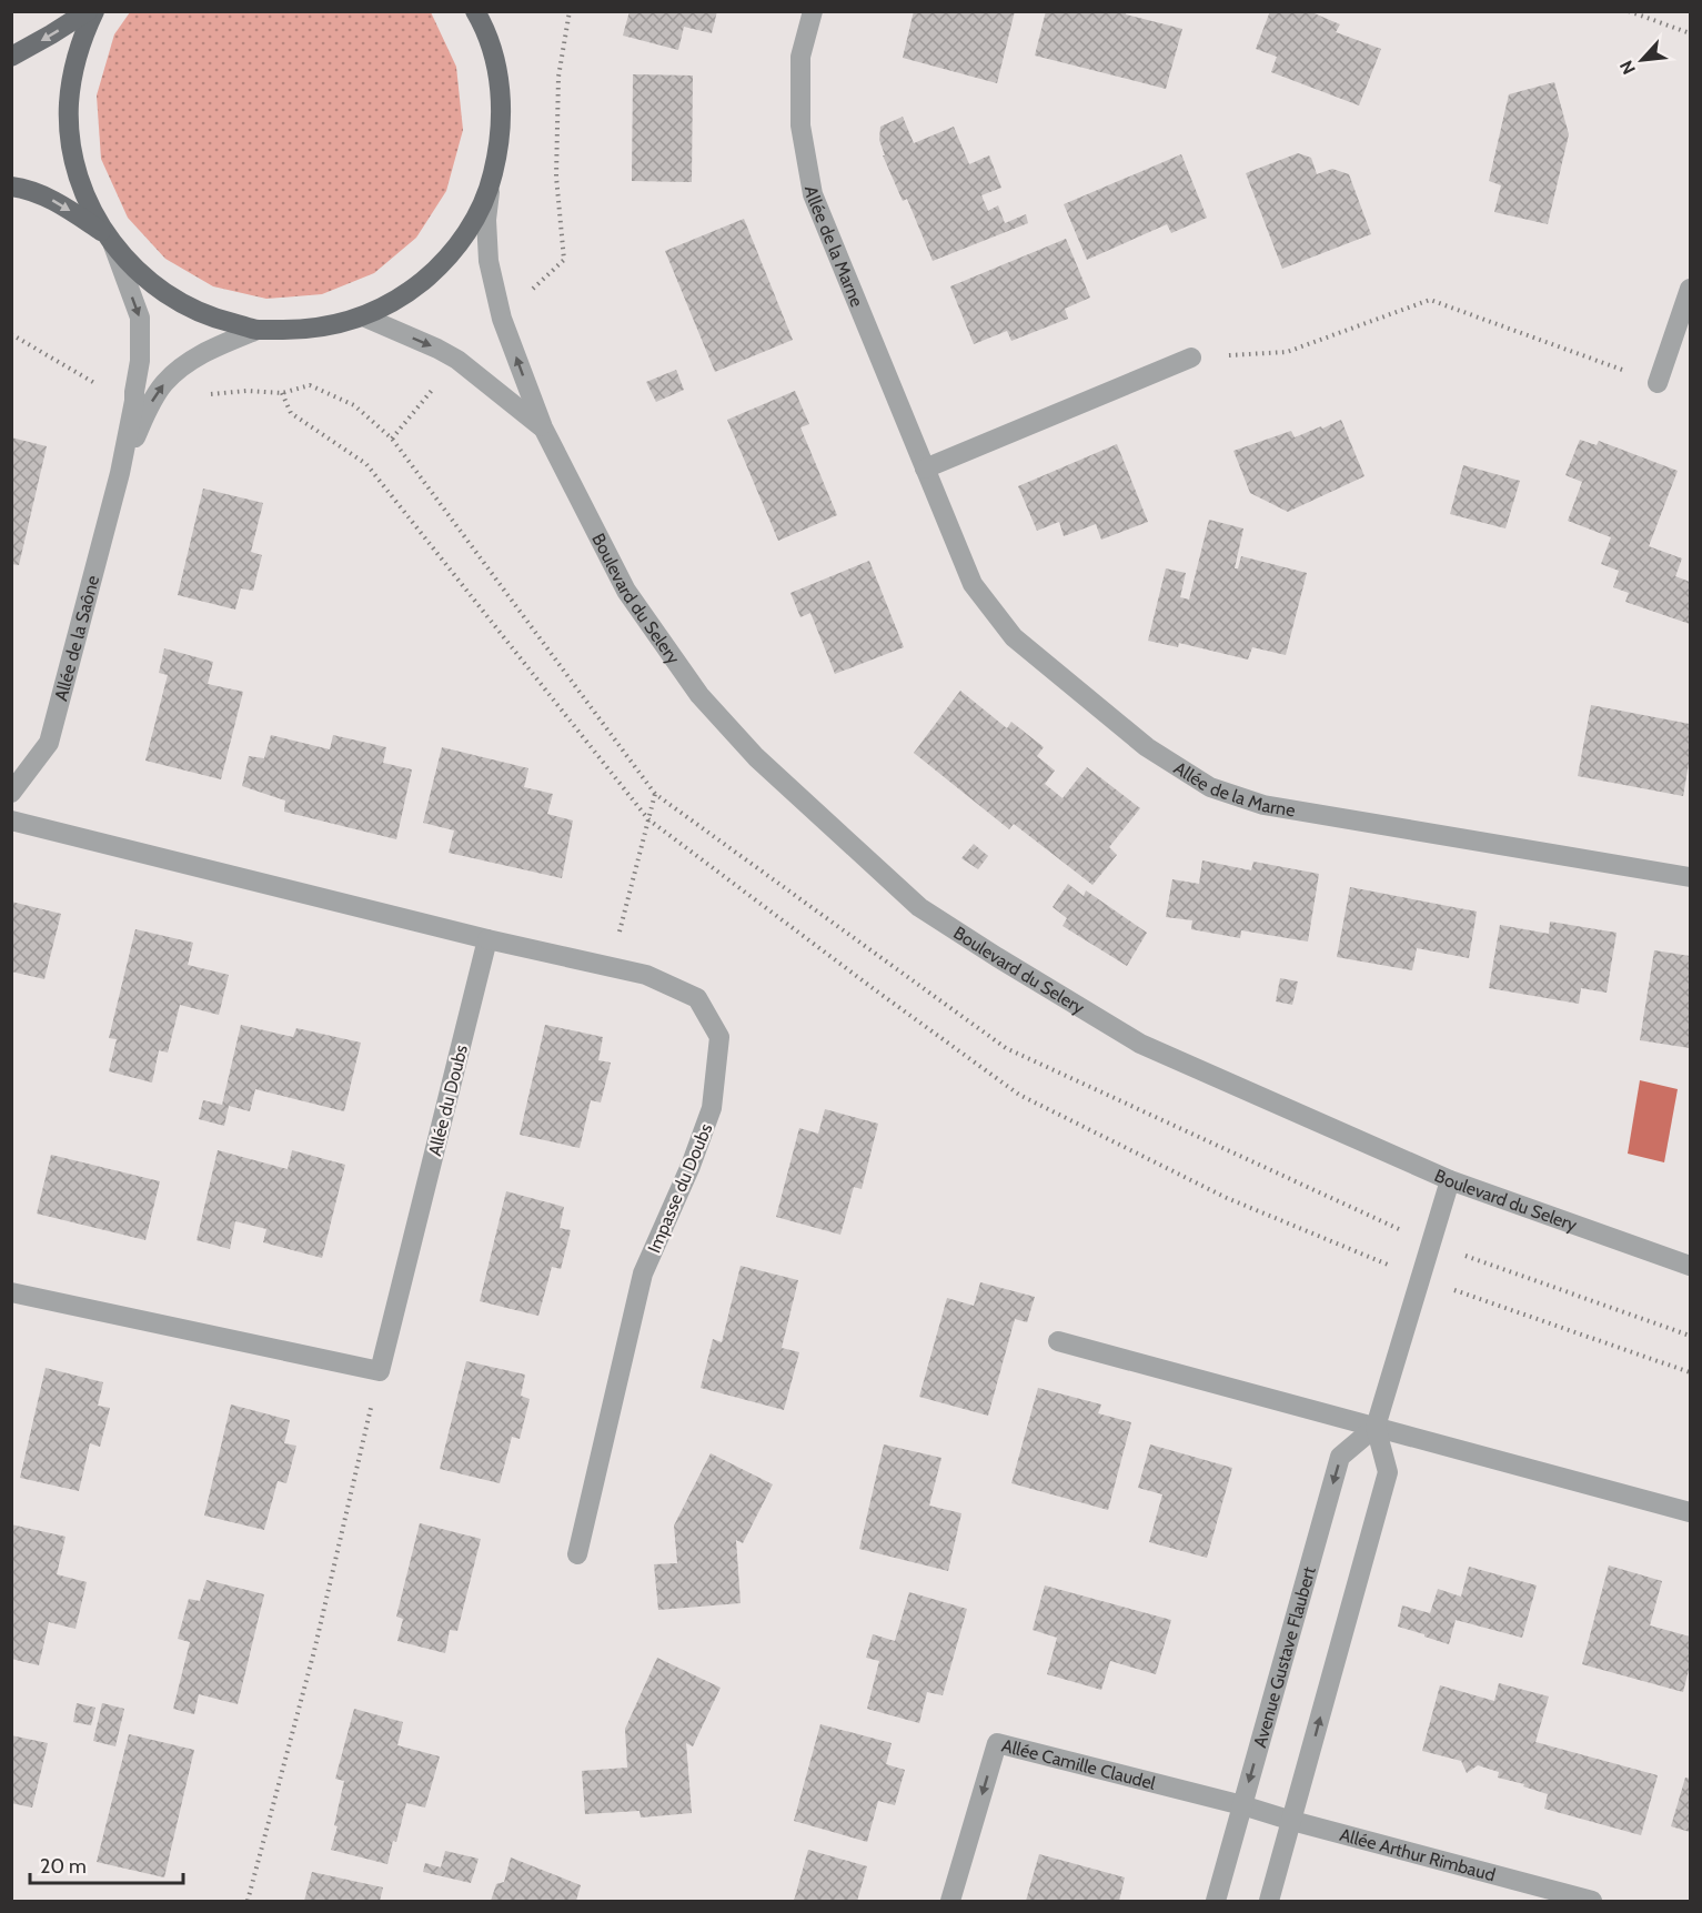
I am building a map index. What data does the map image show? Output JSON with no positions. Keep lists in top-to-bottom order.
{
  "streets": {
    "street": [
      "Allée de la Marne",
      "Boulevard du Selery",
      "Allée de la Saône",
      "Allée du Doubs",
      "Impasse du Doubs",
      "Avenue Gustave Flaubert",
      "Allée Camille Claudel",
      "Allée Arthur Rimbaud"
    ]
  },
  "crossings": [
    ["Allée du Doubs", "Impasse du Doubs"],
    ["Avenue Gustave Flaubert", "Allée Camille Claudel"],
    ["Avenue Gustave Flaubert", "Allée Arthur Rimbaud"],
    ["Allée Camille Claudel", "Allée Arthur Rimbaud"]
  ],
  "scale_bar": "20 m",
  "north": "bottom left"
}
